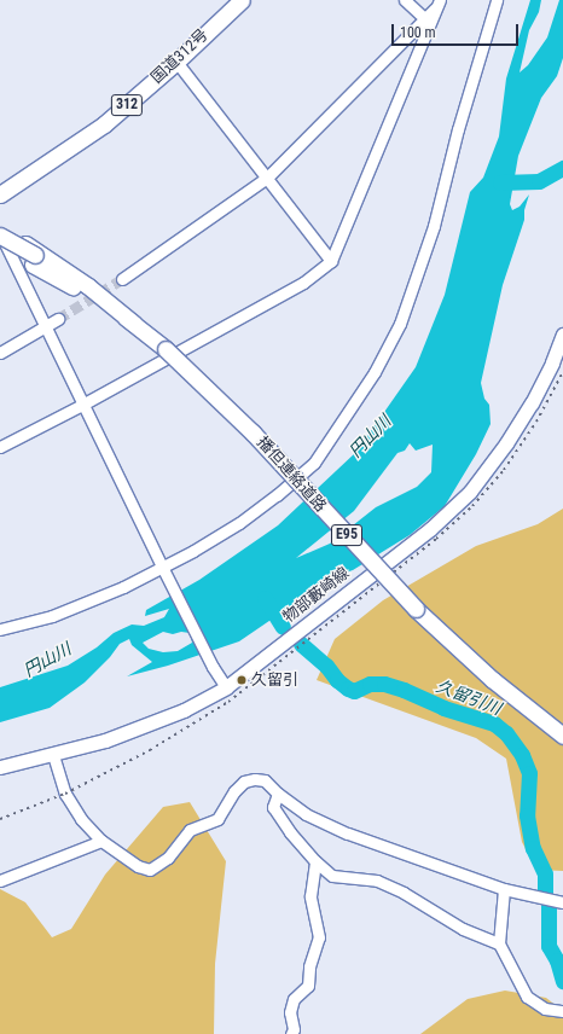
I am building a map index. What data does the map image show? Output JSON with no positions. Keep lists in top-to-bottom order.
{
  "streets": {
    "highway": [
      "国道312号",
      "312",
      "播但連絡道路",
      "E95"
    ],
    "main road": ["物部藪崎線"]
  },
  "water": ["円山川", "久留引川"],
  "places": ["久留引"],
  "scale_bar": "100 m"
}
